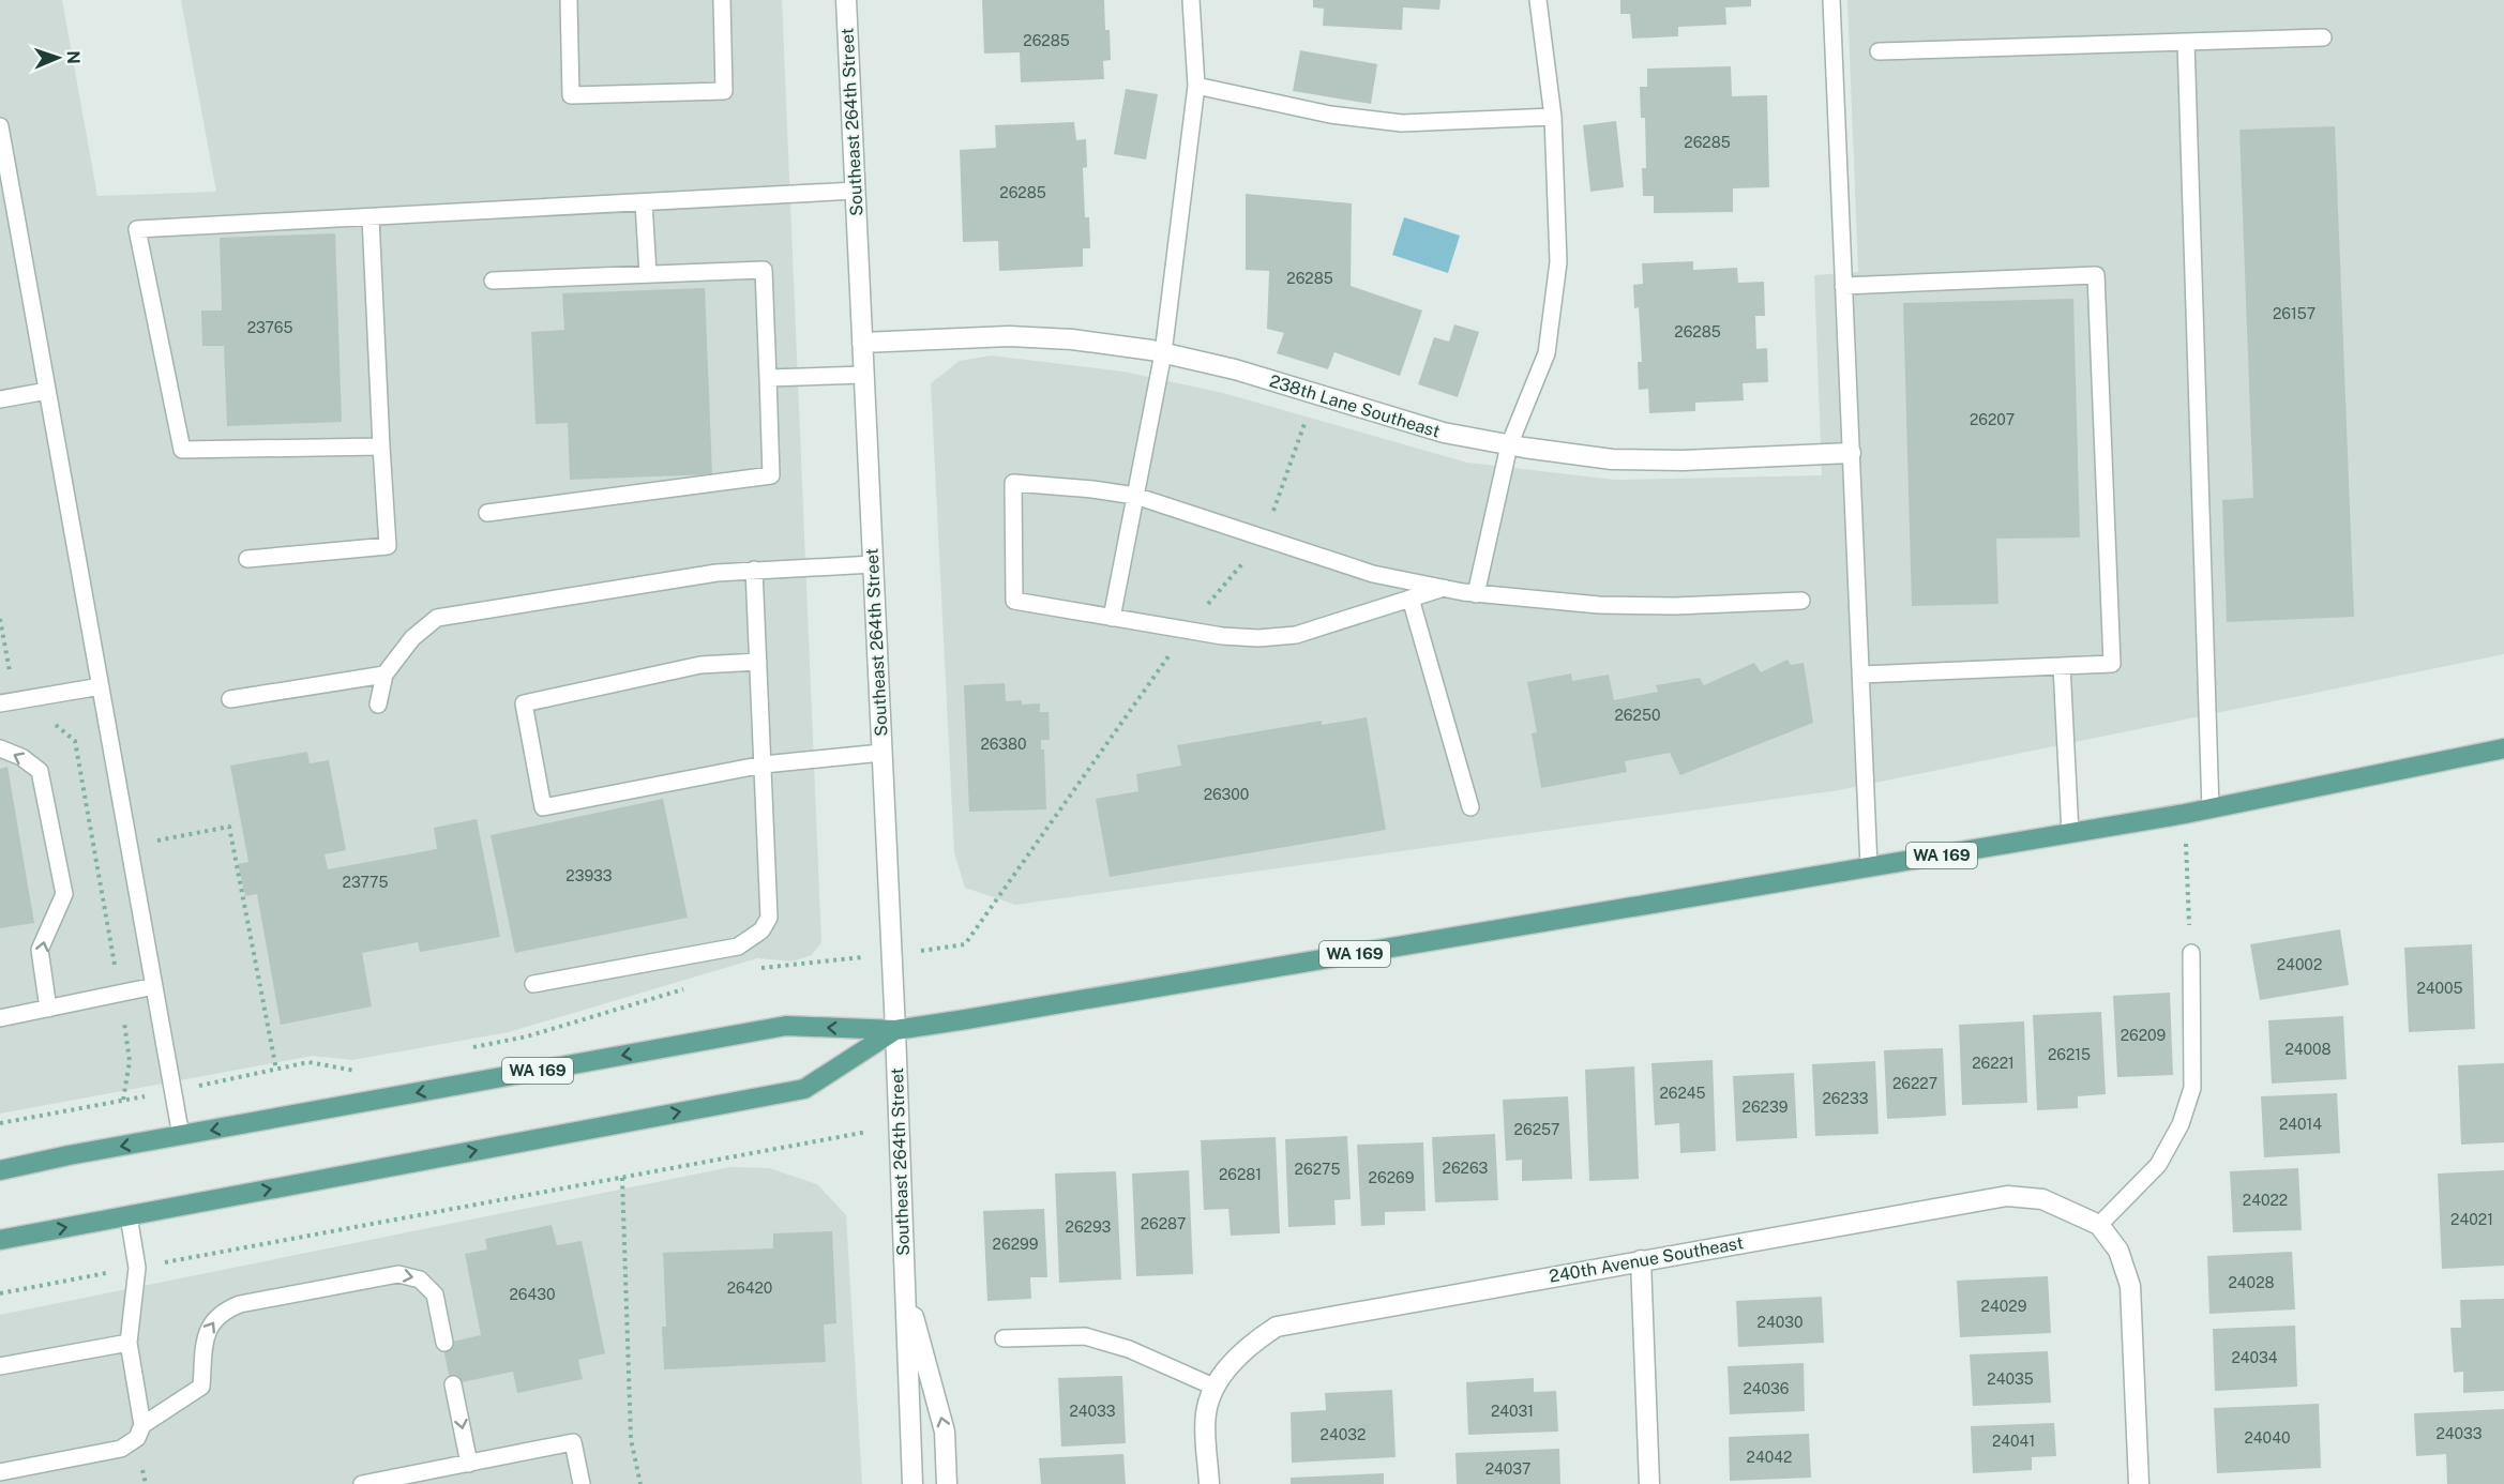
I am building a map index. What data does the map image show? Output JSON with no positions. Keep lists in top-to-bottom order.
{
  "streets": {
    "main road": ["WA 169"],
    "street": ["Southeast 264th Street", "238th Lane Southeast", "240th Avenue Southeast"]
  },
  "crossings": [
    ["Southeast 264th Street", "238th Lane Southeast"],
    ["Southeast 264th Street", "WA 169"]
  ],
  "house_numbers": [
    "26285",
    "26285",
    "26285",
    "26285",
    "26157",
    "23765",
    "26285",
    "26207",
    "26250",
    "26380",
    "26300",
    "23933",
    "23775",
    "24002",
    "24005",
    "26209",
    "24008",
    "26215",
    "26221",
    "26227",
    "26245",
    "26233",
    "26239",
    "24014",
    "26257",
    "26263",
    "26275",
    "26281",
    "26269",
    "24022",
    "24021",
    "26287",
    "26293",
    "26299",
    "24028",
    "26420",
    "26430",
    "24029",
    "24030",
    "24034",
    "24035",
    "24036",
    "24033",
    "24031",
    "24033",
    "24032",
    "24040",
    "24041",
    "24042",
    "24037"
  ],
  "north": "right"
}
